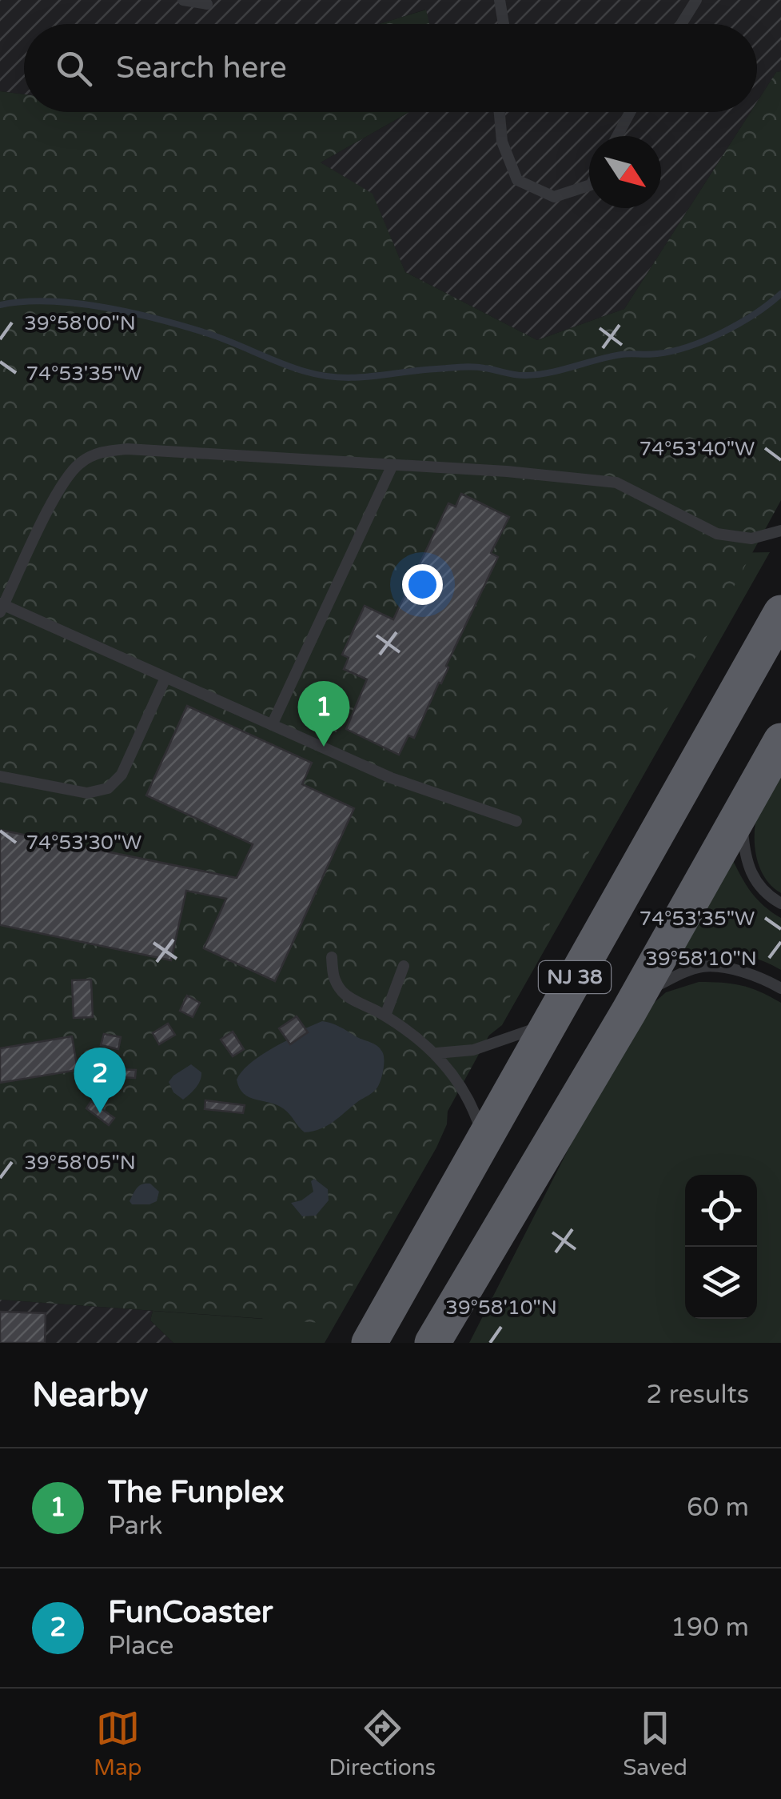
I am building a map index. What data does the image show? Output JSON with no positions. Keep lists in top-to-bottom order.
{
  "streets": {
    "highway": ["NJ 38"]
  },
  "north": "bottom right",
  "page": {
    "search": "Search here",
    "pins": ["1", "2"],
    "heading": ["Nearby", "2 results"],
    "list": [
      {
        "mark": "1",
        "name": "The Funplex",
        "note": "Park",
        "value": "60 m"
      },
      {
        "mark": "2",
        "name": "FunCoaster",
        "note": "Place",
        "value": "190 m"
      }
    ],
    "nav": ["Map", "Directions", "Saved"]
  },
  "coordinates": [
    "39°58'00\"N",
    "74°53'35\"W",
    "74°53'40\"W",
    "74°53'30\"W",
    "39°58'10\"N",
    "39°58'05\"N"
  ]
}
